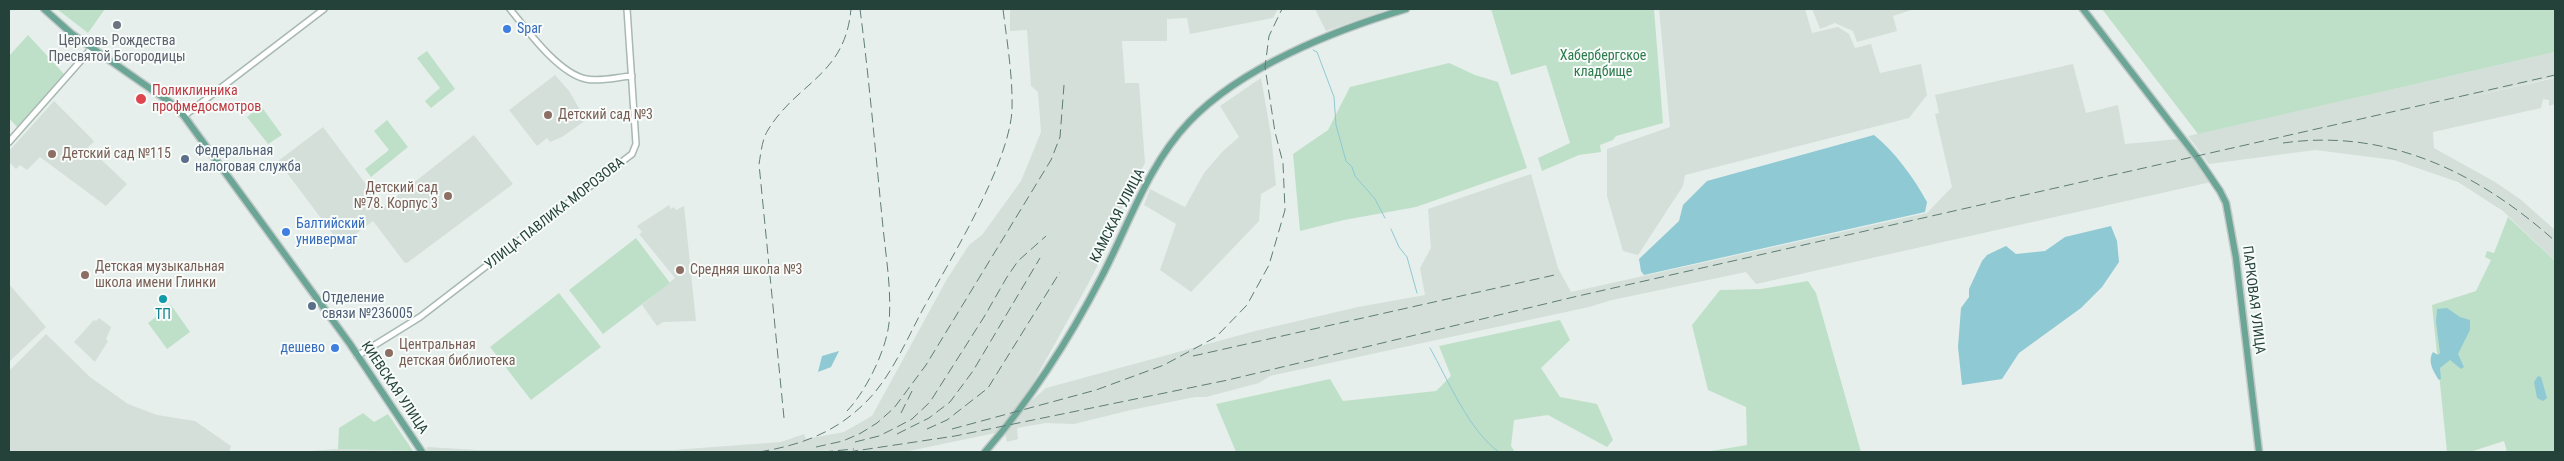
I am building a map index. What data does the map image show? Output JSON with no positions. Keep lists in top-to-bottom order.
{
  "streets": {
    "main road": ["КАМСКАЯ УЛИЦА", "ПАРКОВАЯ УЛИЦА", "КИЕВСКАЯ УЛИЦА"],
    "street": ["УЛИЦА ПАВЛИКА МОРОЗОВА"]
  },
  "crossings": [
    ["УЛИЦА ПАВЛИКА МОРОЗОВА", "КИЕВСКАЯ УЛИЦА"]
  ],
  "parks": ["Хабербергское кладбище"],
  "places": [
    "Церковь Рождества Пресвятой Богородицы",
    "Spar",
    "Поликлинника профмедосмотров",
    "Детский сад №3",
    "Детский сад №115",
    "Федеральная налоговая служба",
    "Детский сад №78. Корпус 3",
    "Балтийский универмаг",
    "Средняя школа №3",
    "Детская музыкальная школа имени Глинки",
    "ТП",
    "Отделение связи №236005",
    "дешево",
    "Центральная детская библиотека"
  ]
}
